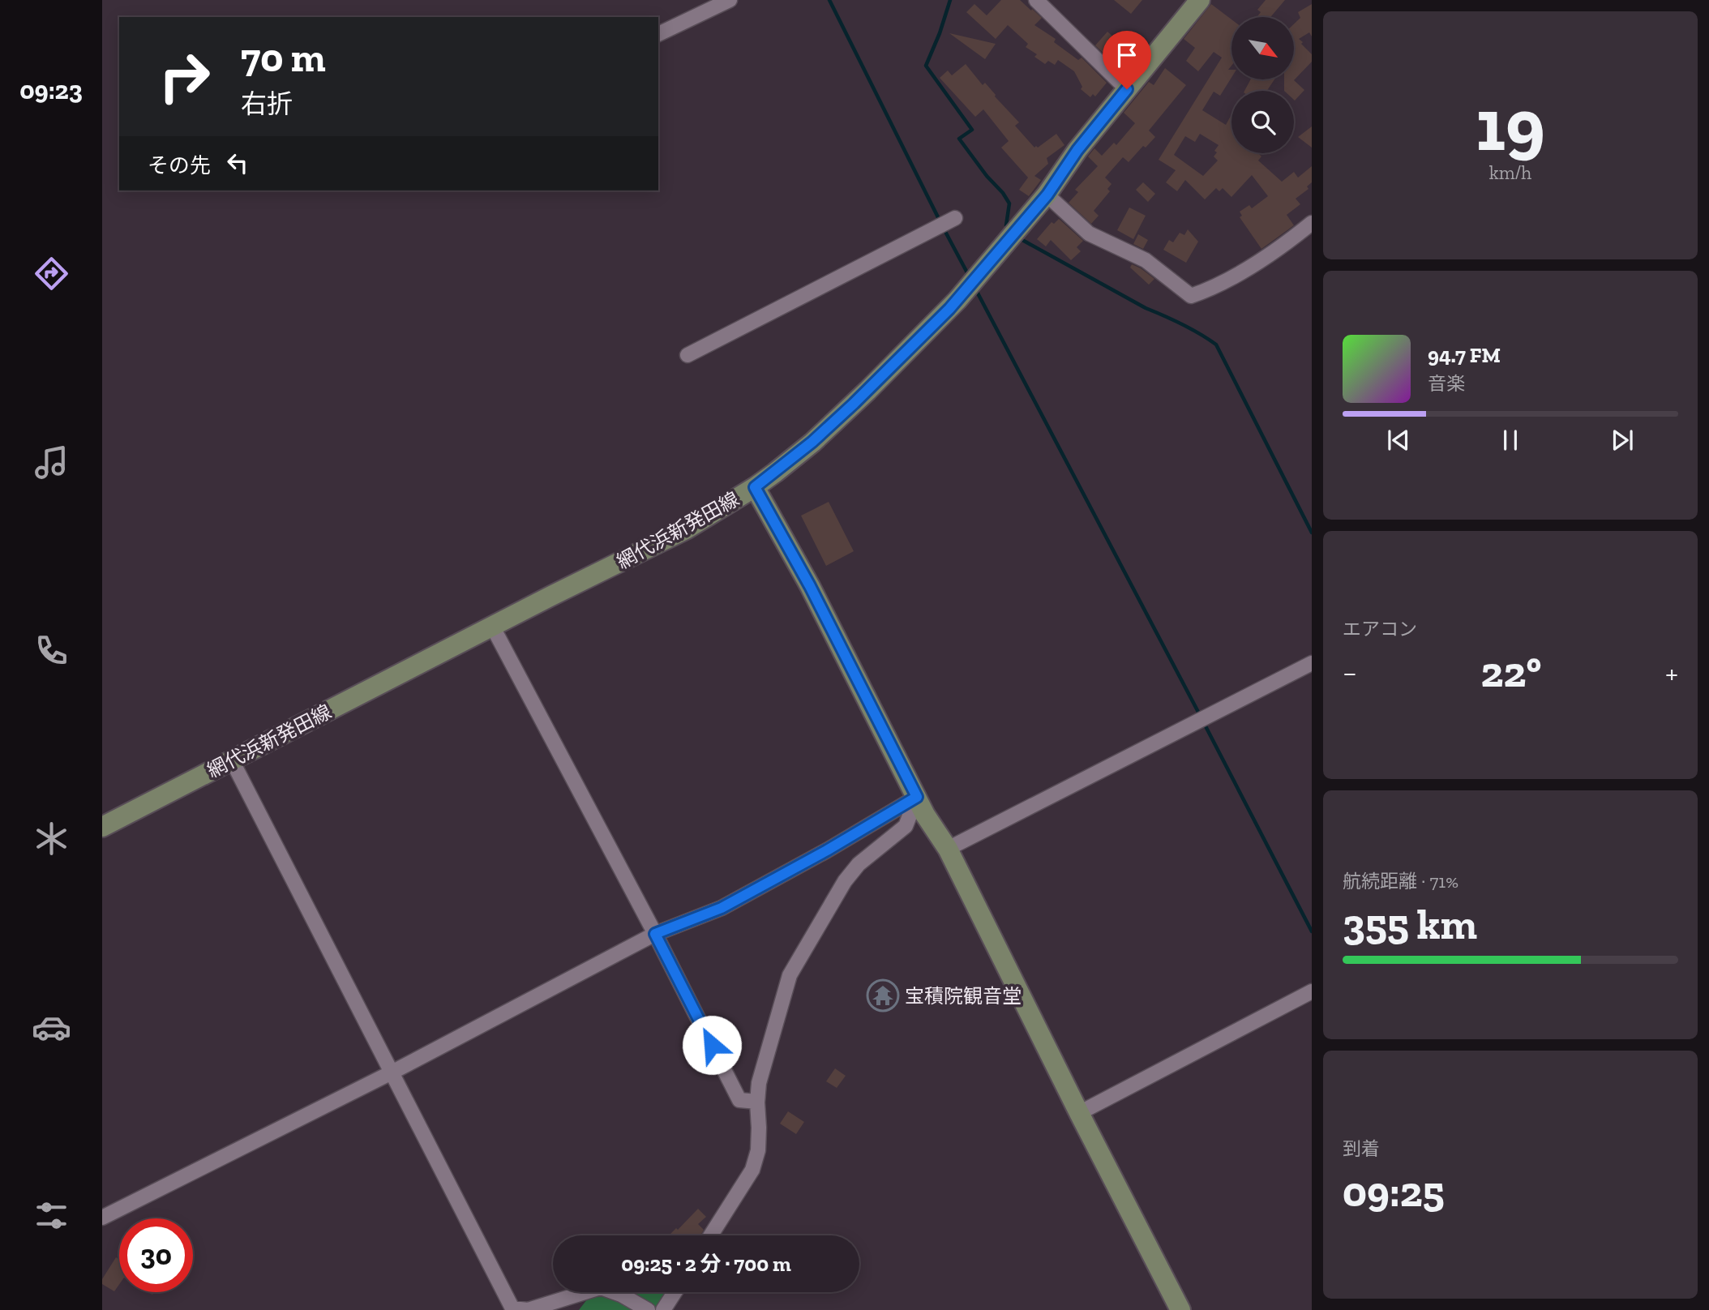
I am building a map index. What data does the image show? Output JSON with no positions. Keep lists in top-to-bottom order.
{
  "streets": {
    "main road": ["網代浜新発田線"]
  },
  "places": {
    "temple": ["宝積院観音堂"]
  },
  "north": "bottom right",
  "page": {
    "tabs": "09:23",
    "tile": [
      ["19", "km/h"],
      "エアコン",
      ["航続距離 · 71%", "355 km"],
      ["到着", "09:25"]
    ],
    "turn": ["70 m", "右折"],
    "then": "その先",
    "song": ["94.7 FM", "音楽"],
    "heat": ["−", "22°", "+"],
    "limit": "30",
    "trip": "09:25 · 2 分 · 700 m"
  }
}
